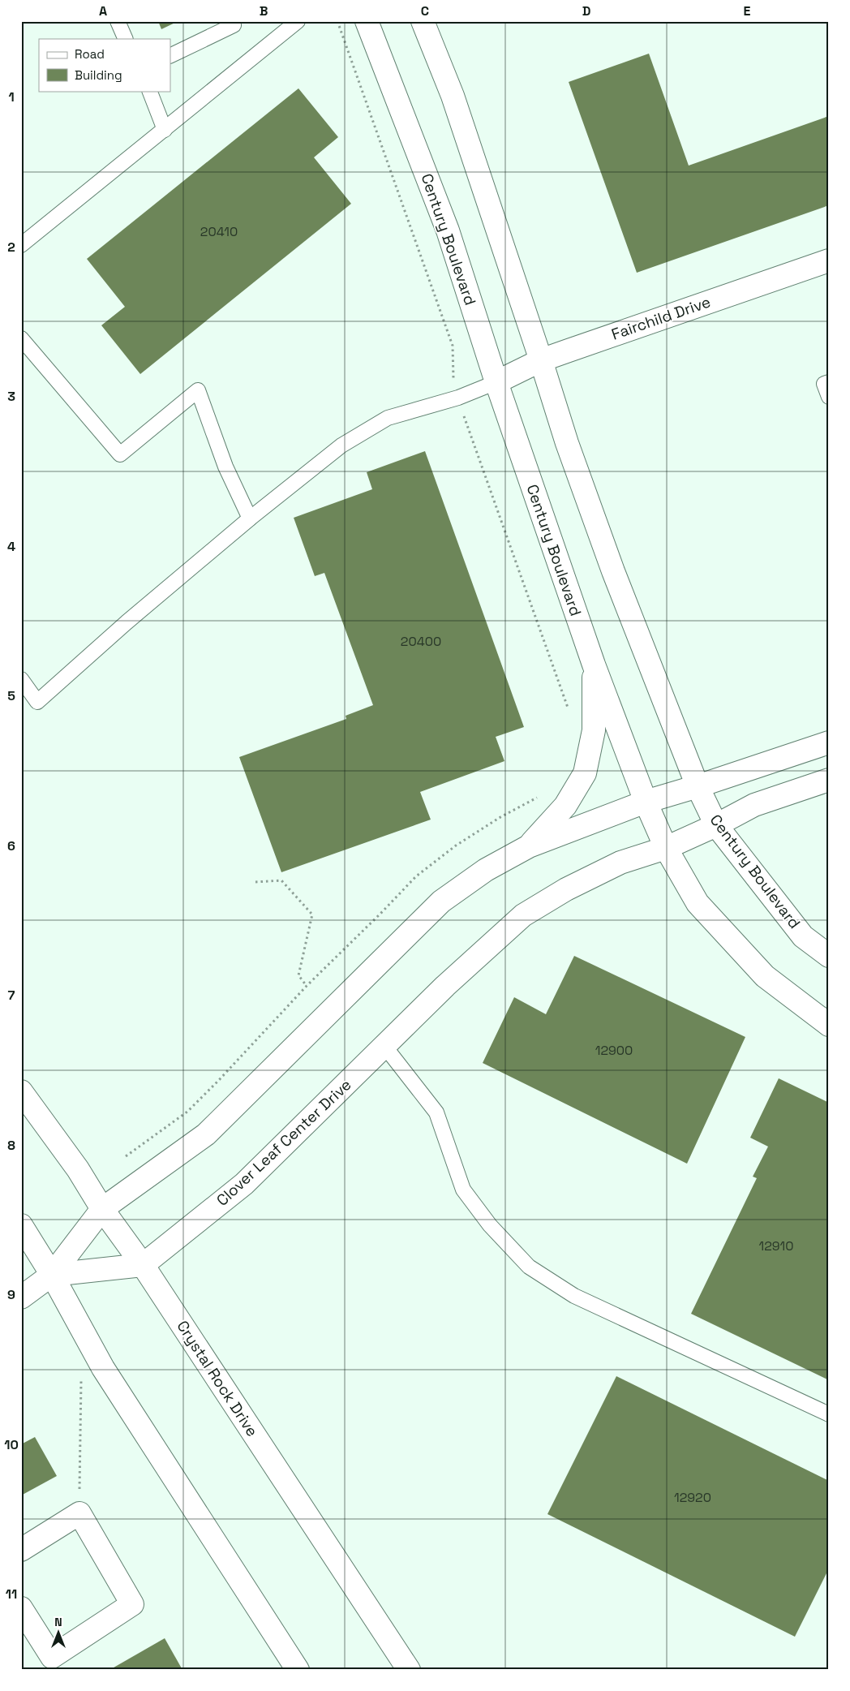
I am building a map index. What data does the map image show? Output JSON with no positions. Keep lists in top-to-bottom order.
{
  "streets": {
    "street": [
      "Century Boulevard",
      "Fairchild Drive",
      "Clover Leaf Center Drive",
      "Crystal Rock Drive"
    ]
  },
  "crossings": [
    ["Century Boulevard", "Fairchild Drive"],
    ["Century Boulevard", "Clover Leaf Center Drive"],
    ["Clover Leaf Center Drive", "Crystal Rock Drive"]
  ],
  "house_numbers": [
    "20410",
    "20400",
    "12900",
    "12910",
    "12920"
  ],
  "legend": ["Road", "Building"],
  "north": "top",
  "grid": {
    "columns": [
      "A",
      "B",
      "C",
      "D",
      "E"
    ],
    "rows": [
      "1",
      "2",
      "3",
      "4",
      "5",
      "6",
      "7",
      "8",
      "9",
      "10",
      "11"
    ]
  }
}
